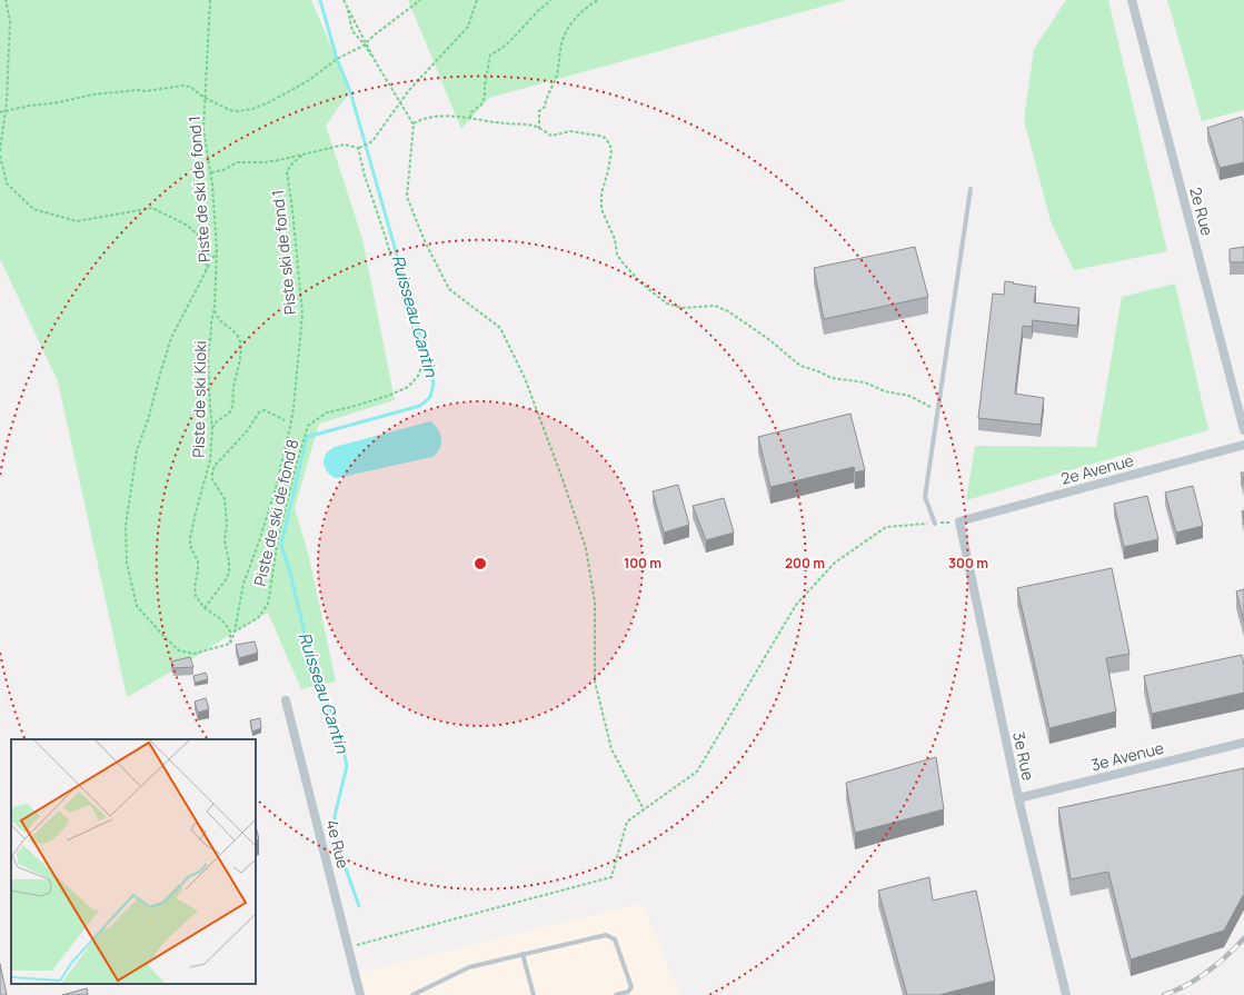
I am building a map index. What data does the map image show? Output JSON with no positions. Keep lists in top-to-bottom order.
{
  "streets": {
    "street": [
      "2e Rue",
      "2e Avenue",
      "3e Rue",
      "3e Avenue",
      "4e Rue"
    ],
    "path": [
      "Piste de ski de fond 1",
      "Piste ski de fond 1",
      "Piste de ski Kioki",
      "Piste de ski de fond 8"
    ]
  },
  "crossings": [
    ["Piste de ski de fond 1", "Piste de ski Kioki"],
    ["Piste ski de fond 1", "Piste de ski de fond 8"],
    ["2e Avenue", "3e Rue"],
    ["3e Rue", "3e Avenue"]
  ],
  "water": ["Ruisseau Cantin"],
  "rings": ["100 m", "200 m", "300 m"]
}
